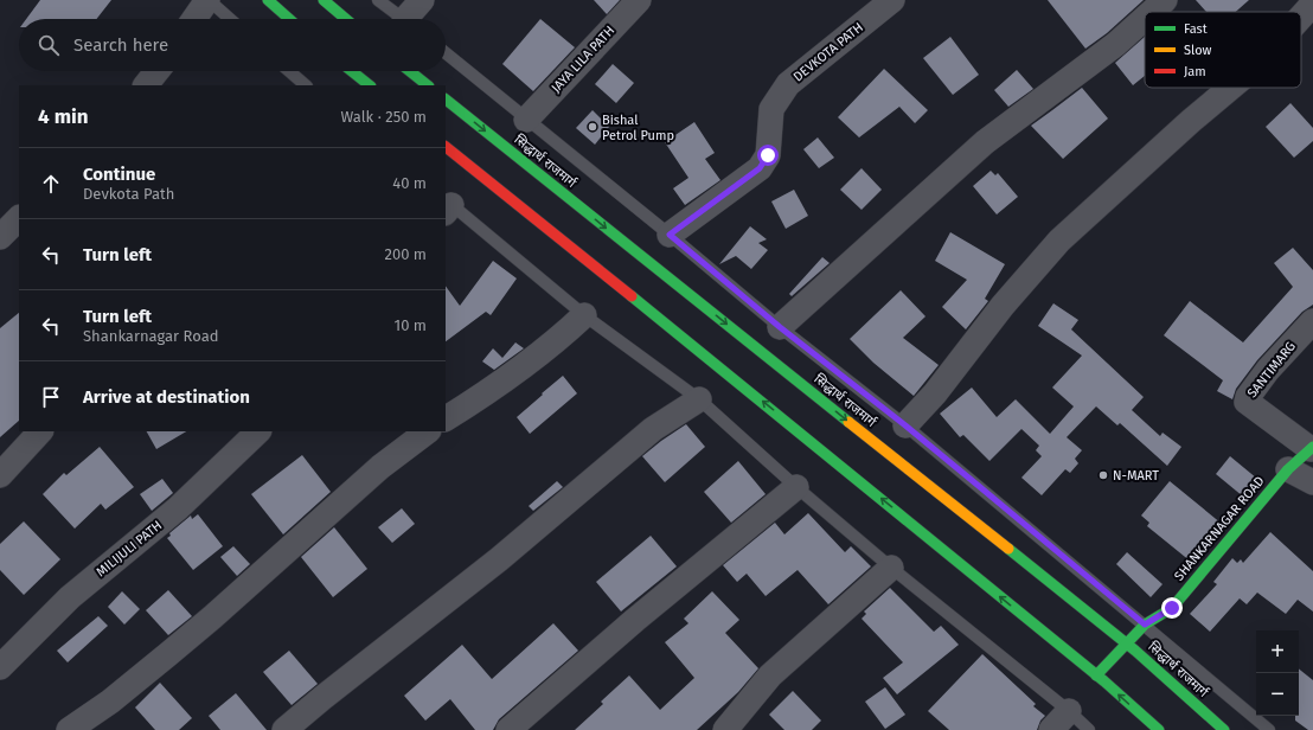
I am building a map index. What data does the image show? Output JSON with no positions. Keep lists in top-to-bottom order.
{
  "streets": {
    "main road": ["सिद्धार्थ राजमार्ग", "SHANKARNAGAR ROAD"],
    "street": [
      "DEVKOTA PATH",
      "JAYA LILA PATH",
      "SANTIMARG",
      "MILIJULI PATH"
    ]
  },
  "crossings": [
    ["सिद्धार्थ राजमार्ग", "SHANKARNAGAR ROAD"],
    ["SANTIMARG", "SHANKARNAGAR ROAD"]
  ],
  "places": ["Bishal Petrol Pump", "N-MART"],
  "legend": ["Fast", "Slow", "Jam"],
  "page": {
    "search": "Search here",
    "heading": ["4 min", "Walk · 250 m"],
    "list": [
      ["Continue", "Devkota Path", "40 m"],
      ["Turn left", "200 m"],
      ["Turn left", "Shankarnagar Road", "10 m"],
      "Arrive at destination"
    ],
    "map_buttons": ["+", "−"]
  }
}
